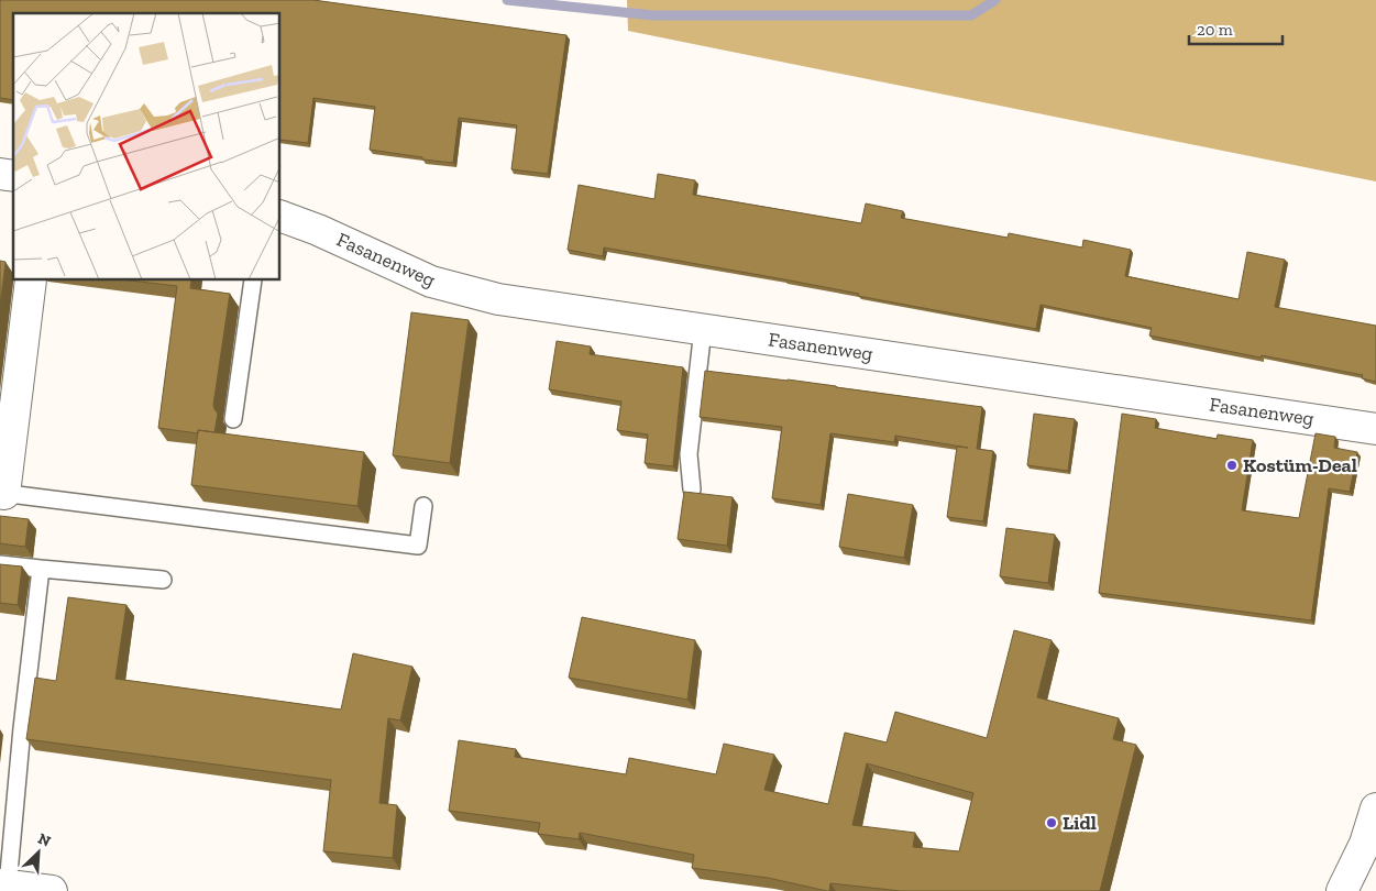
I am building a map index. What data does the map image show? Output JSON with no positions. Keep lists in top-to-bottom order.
{
  "streets": {
    "street": ["Fasanenweg"]
  },
  "places": ["Kostüm-Deal", "Lidl"],
  "scale_bar": "20 m",
  "north": "top right"
}
